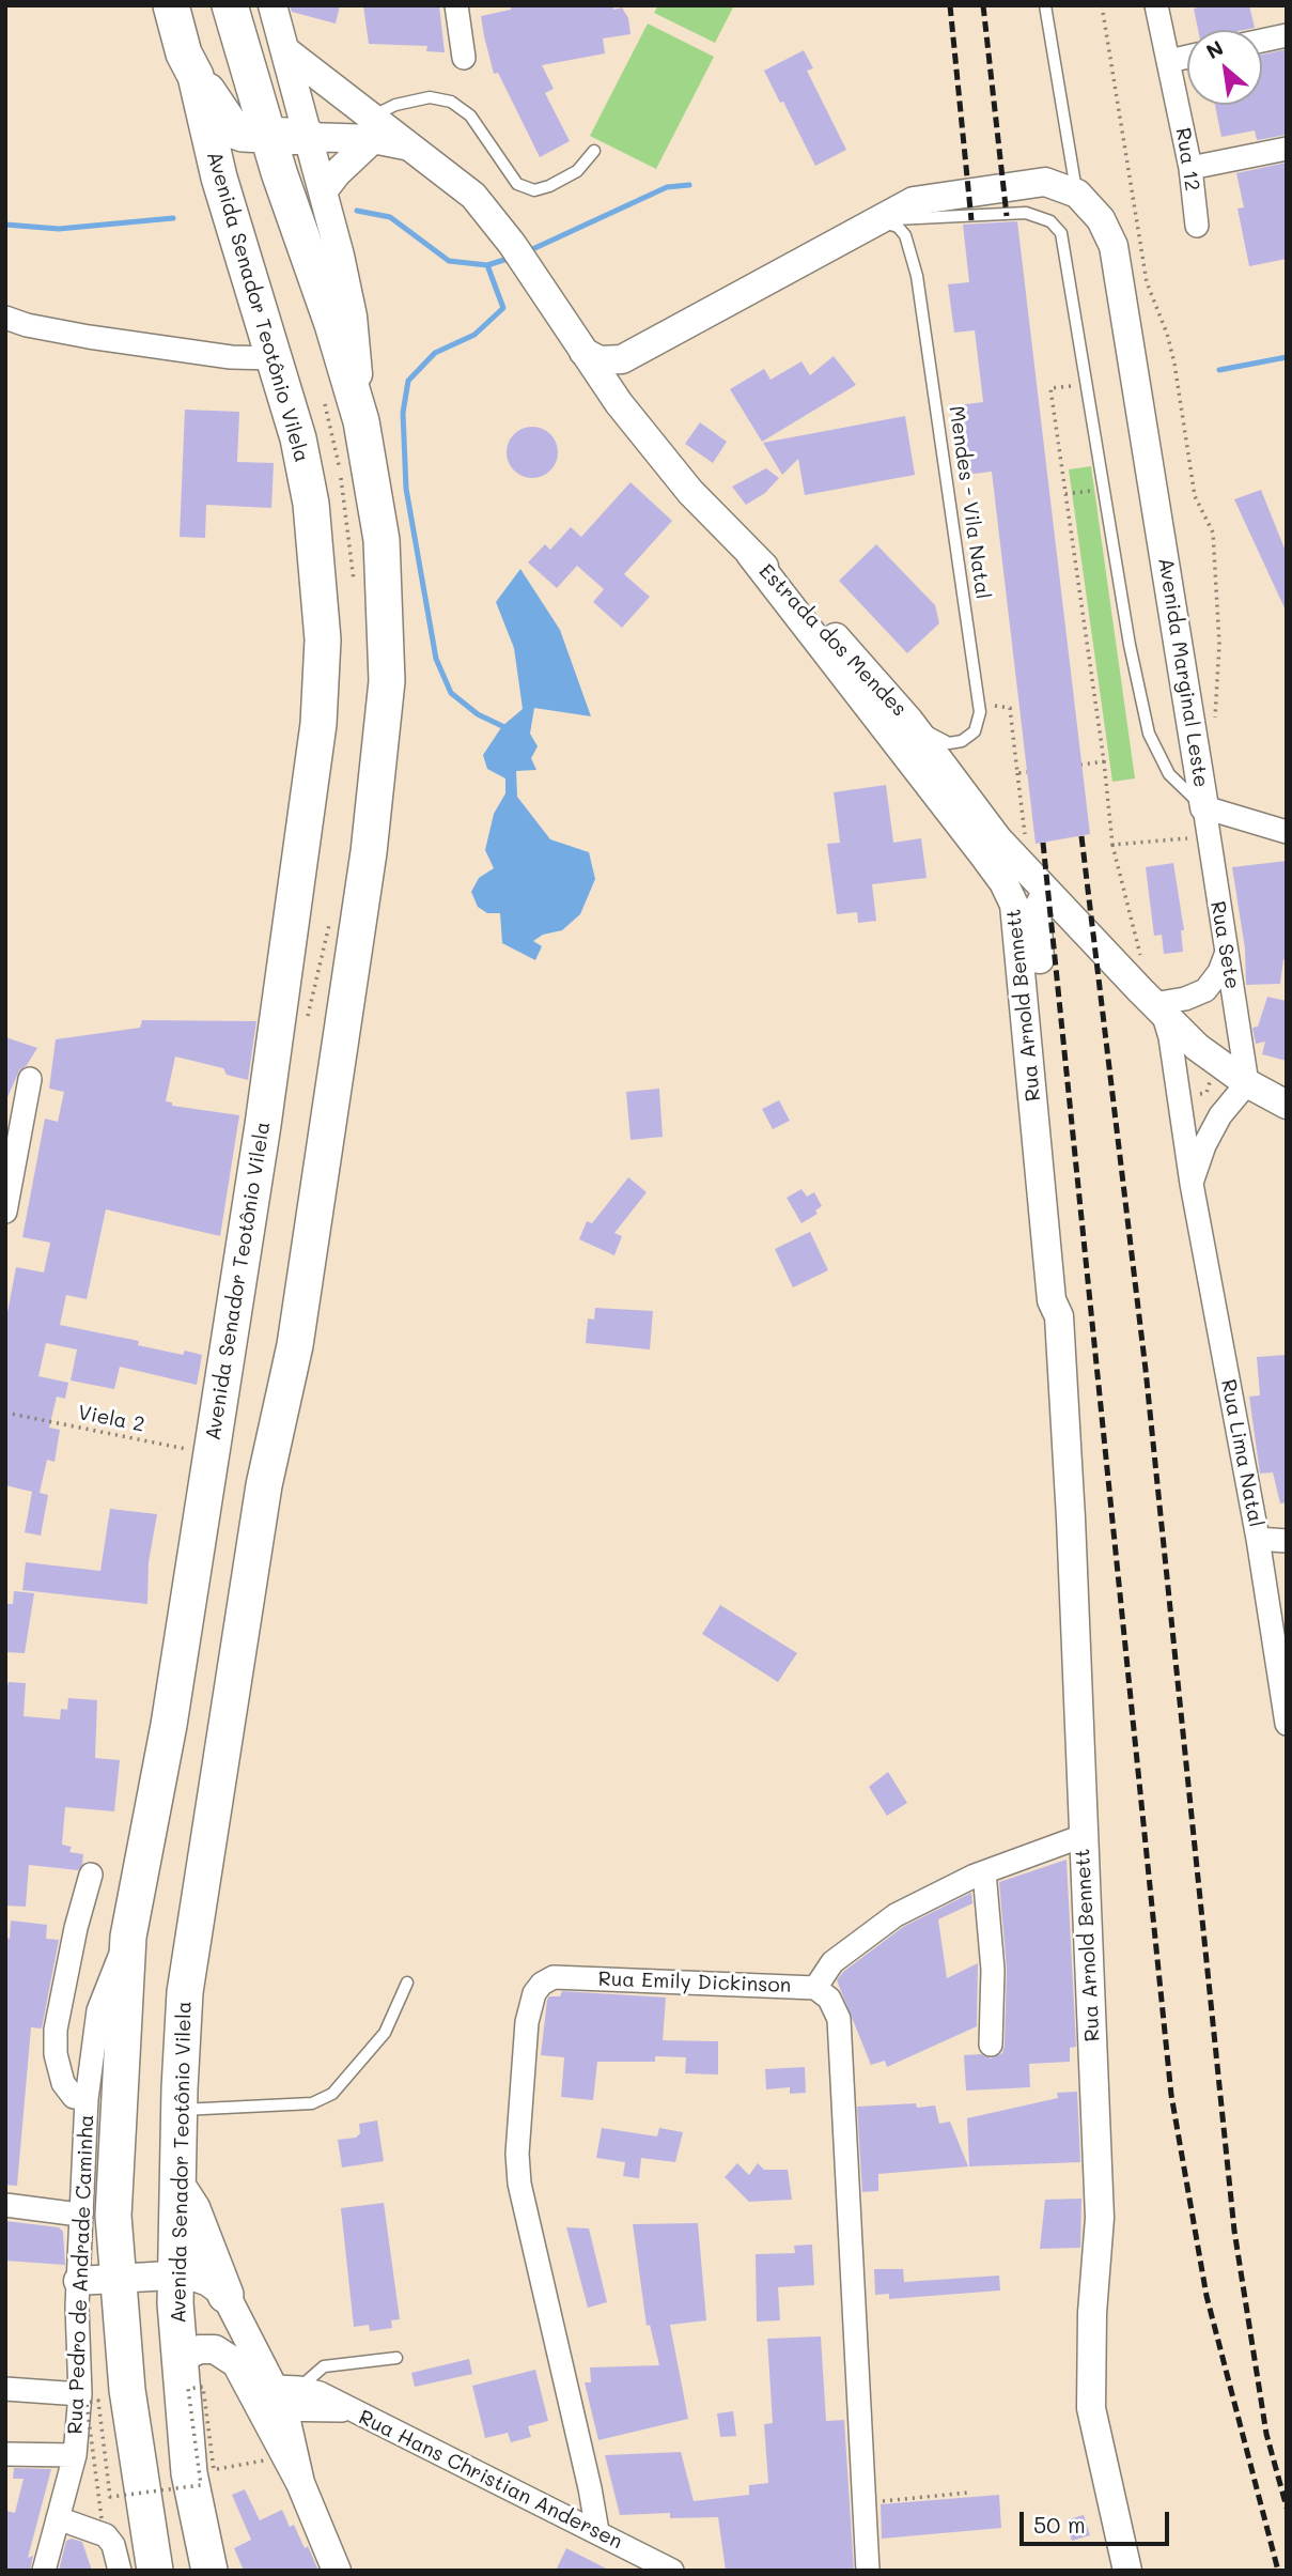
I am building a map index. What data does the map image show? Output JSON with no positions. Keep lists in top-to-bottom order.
{
  "streets": {
    "main road": ["Avenida Senador Teotônio Vilela"],
    "street": [
      "Rua 12",
      "Estrada dos Mendes",
      "Avenida Marginal Leste",
      "Rua Sete",
      "Rua Arnold Bennett",
      "Rua Lima Natal",
      "Rua Emily Dickinson",
      "Rua Pedro de Andrade Caminha",
      "Rua Hans Christian Andersen"
    ],
    "lane": ["Mendes - Vila Natal"],
    "path": ["Viela 2"]
  },
  "crossings": [
    ["Avenida Senador Teotônio Vilela", "Estrada dos Mendes"],
    ["Avenida Senador Teotônio Vilela", "Viela 2"],
    ["Avenida Senador Teotônio Vilela", "Rua Pedro de Andrade Caminha"],
    ["Mendes - Vila Natal", "Avenida Marginal Leste"],
    ["Estrada dos Mendes", "Rua Sete"],
    ["Estrada dos Mendes", "Rua Arnold Bennett"],
    ["Estrada dos Mendes", "Rua Lima Natal"],
    ["Avenida Marginal Leste", "Rua Sete"],
    ["Rua Sete", "Rua Lima Natal"],
    ["Rua Emily Dickinson", "Rua Hans Christian Andersen"]
  ],
  "scale_bar": "50 m",
  "north": "top left"
}
